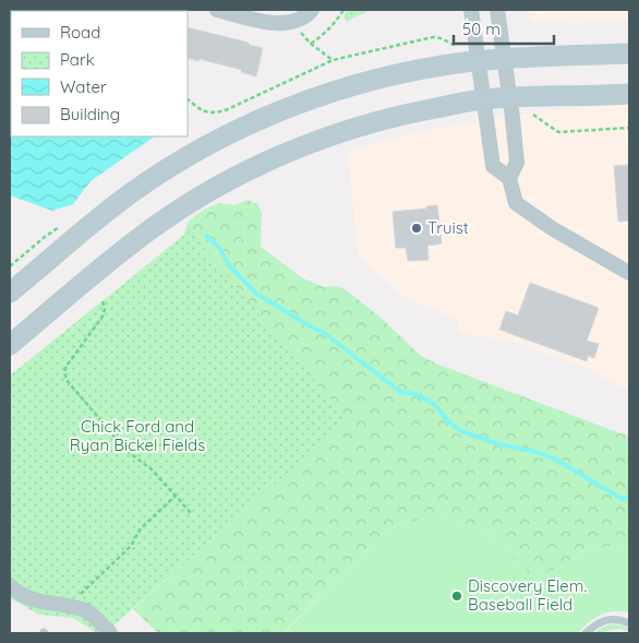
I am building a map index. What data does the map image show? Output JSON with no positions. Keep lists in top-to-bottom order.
{
  "parks": ["Chick Ford and Ryan Bickel Fields"],
  "places": ["Truist", "Discovery Elem. Baseball Field"],
  "legend": [
    "Road",
    "Park",
    "Water",
    "Building"
  ],
  "scale_bar": "50 m"
}
